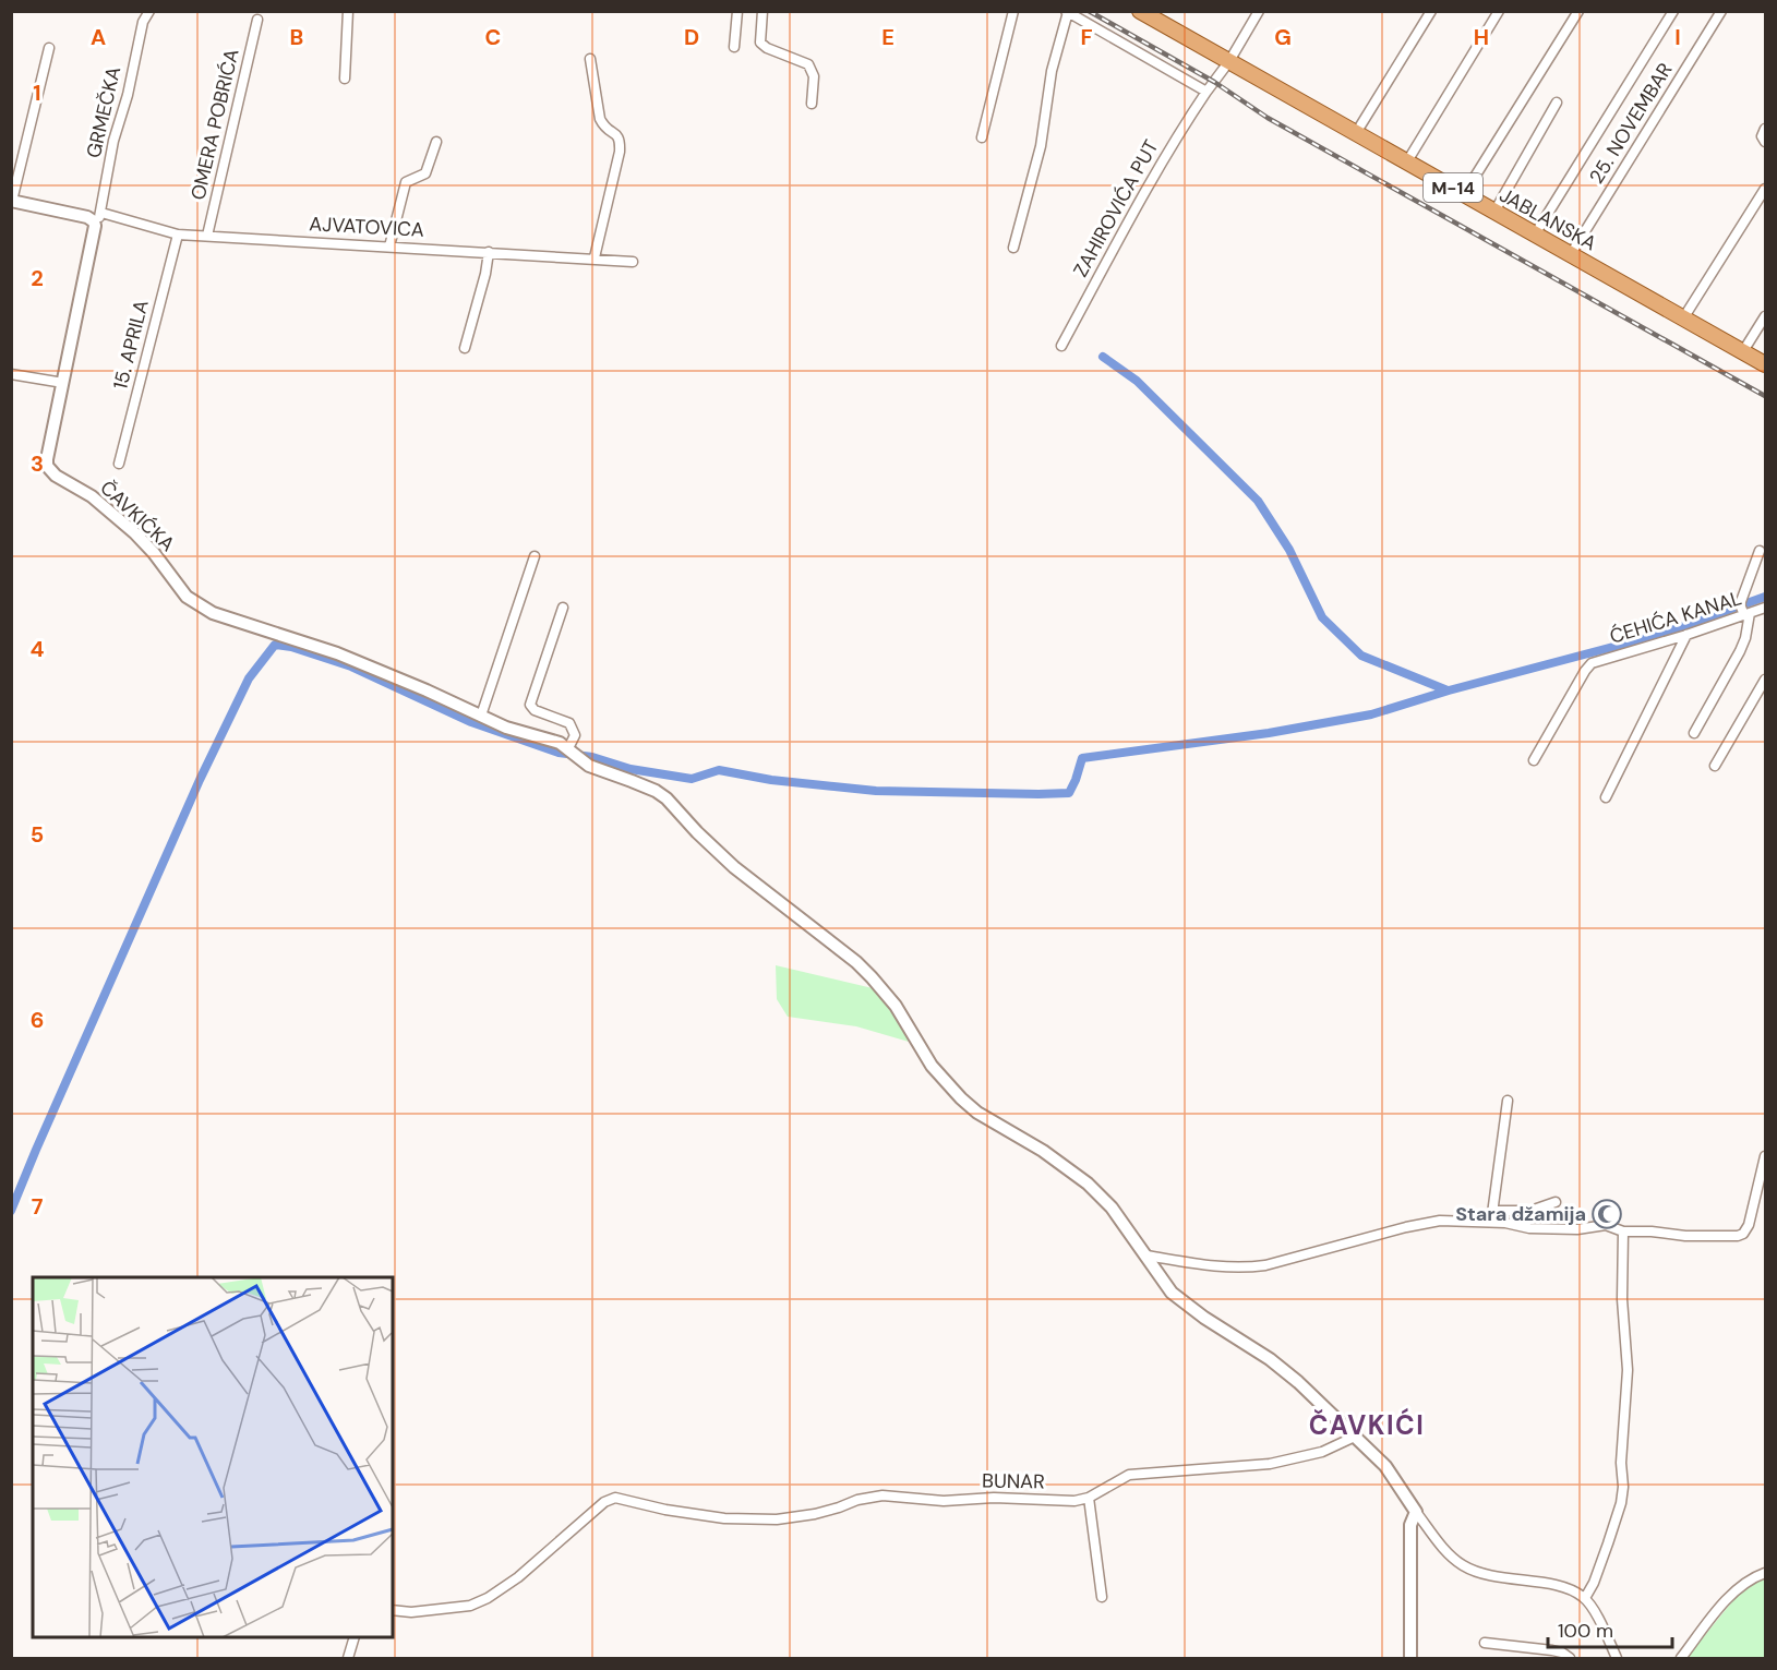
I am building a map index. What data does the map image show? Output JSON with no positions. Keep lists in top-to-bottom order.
{
  "streets": {
    "main road": ["M-14", "JABLANSKA"],
    "street": [
      "GRMEČKA",
      "25. NOVEMBAR",
      "OMERA POBRIĆA",
      "ZAHIROVIĆA PUT",
      "AJVATOVICA",
      "15. APRILA",
      "ČAVKIĆKA",
      "ĆEHIĆA KANAL",
      "BUNAR"
    ]
  },
  "crossings": [
    ["GRMEČKA", "AJVATOVICA"],
    ["GRMEČKA", "ČAVKIĆKA"],
    ["25. NOVEMBAR", "JABLANSKA"],
    ["OMERA POBRIĆA", "AJVATOVICA"],
    ["ZAHIROVIĆA PUT", "JABLANSKA"],
    ["AJVATOVICA", "15. APRILA"],
    ["AJVATOVICA", "ČAVKIĆKA"]
  ],
  "districts": ["ČAVKIĆI"],
  "places": {
    "mosque": ["Stara džamija"]
  },
  "scale_bar": "100 m",
  "grid": {
    "columns": [
      "A",
      "B",
      "C",
      "D",
      "E",
      "F",
      "G",
      "H",
      "I"
    ],
    "rows": [
      "1",
      "2",
      "3",
      "4",
      "5",
      "6",
      "7"
    ]
  }
}
